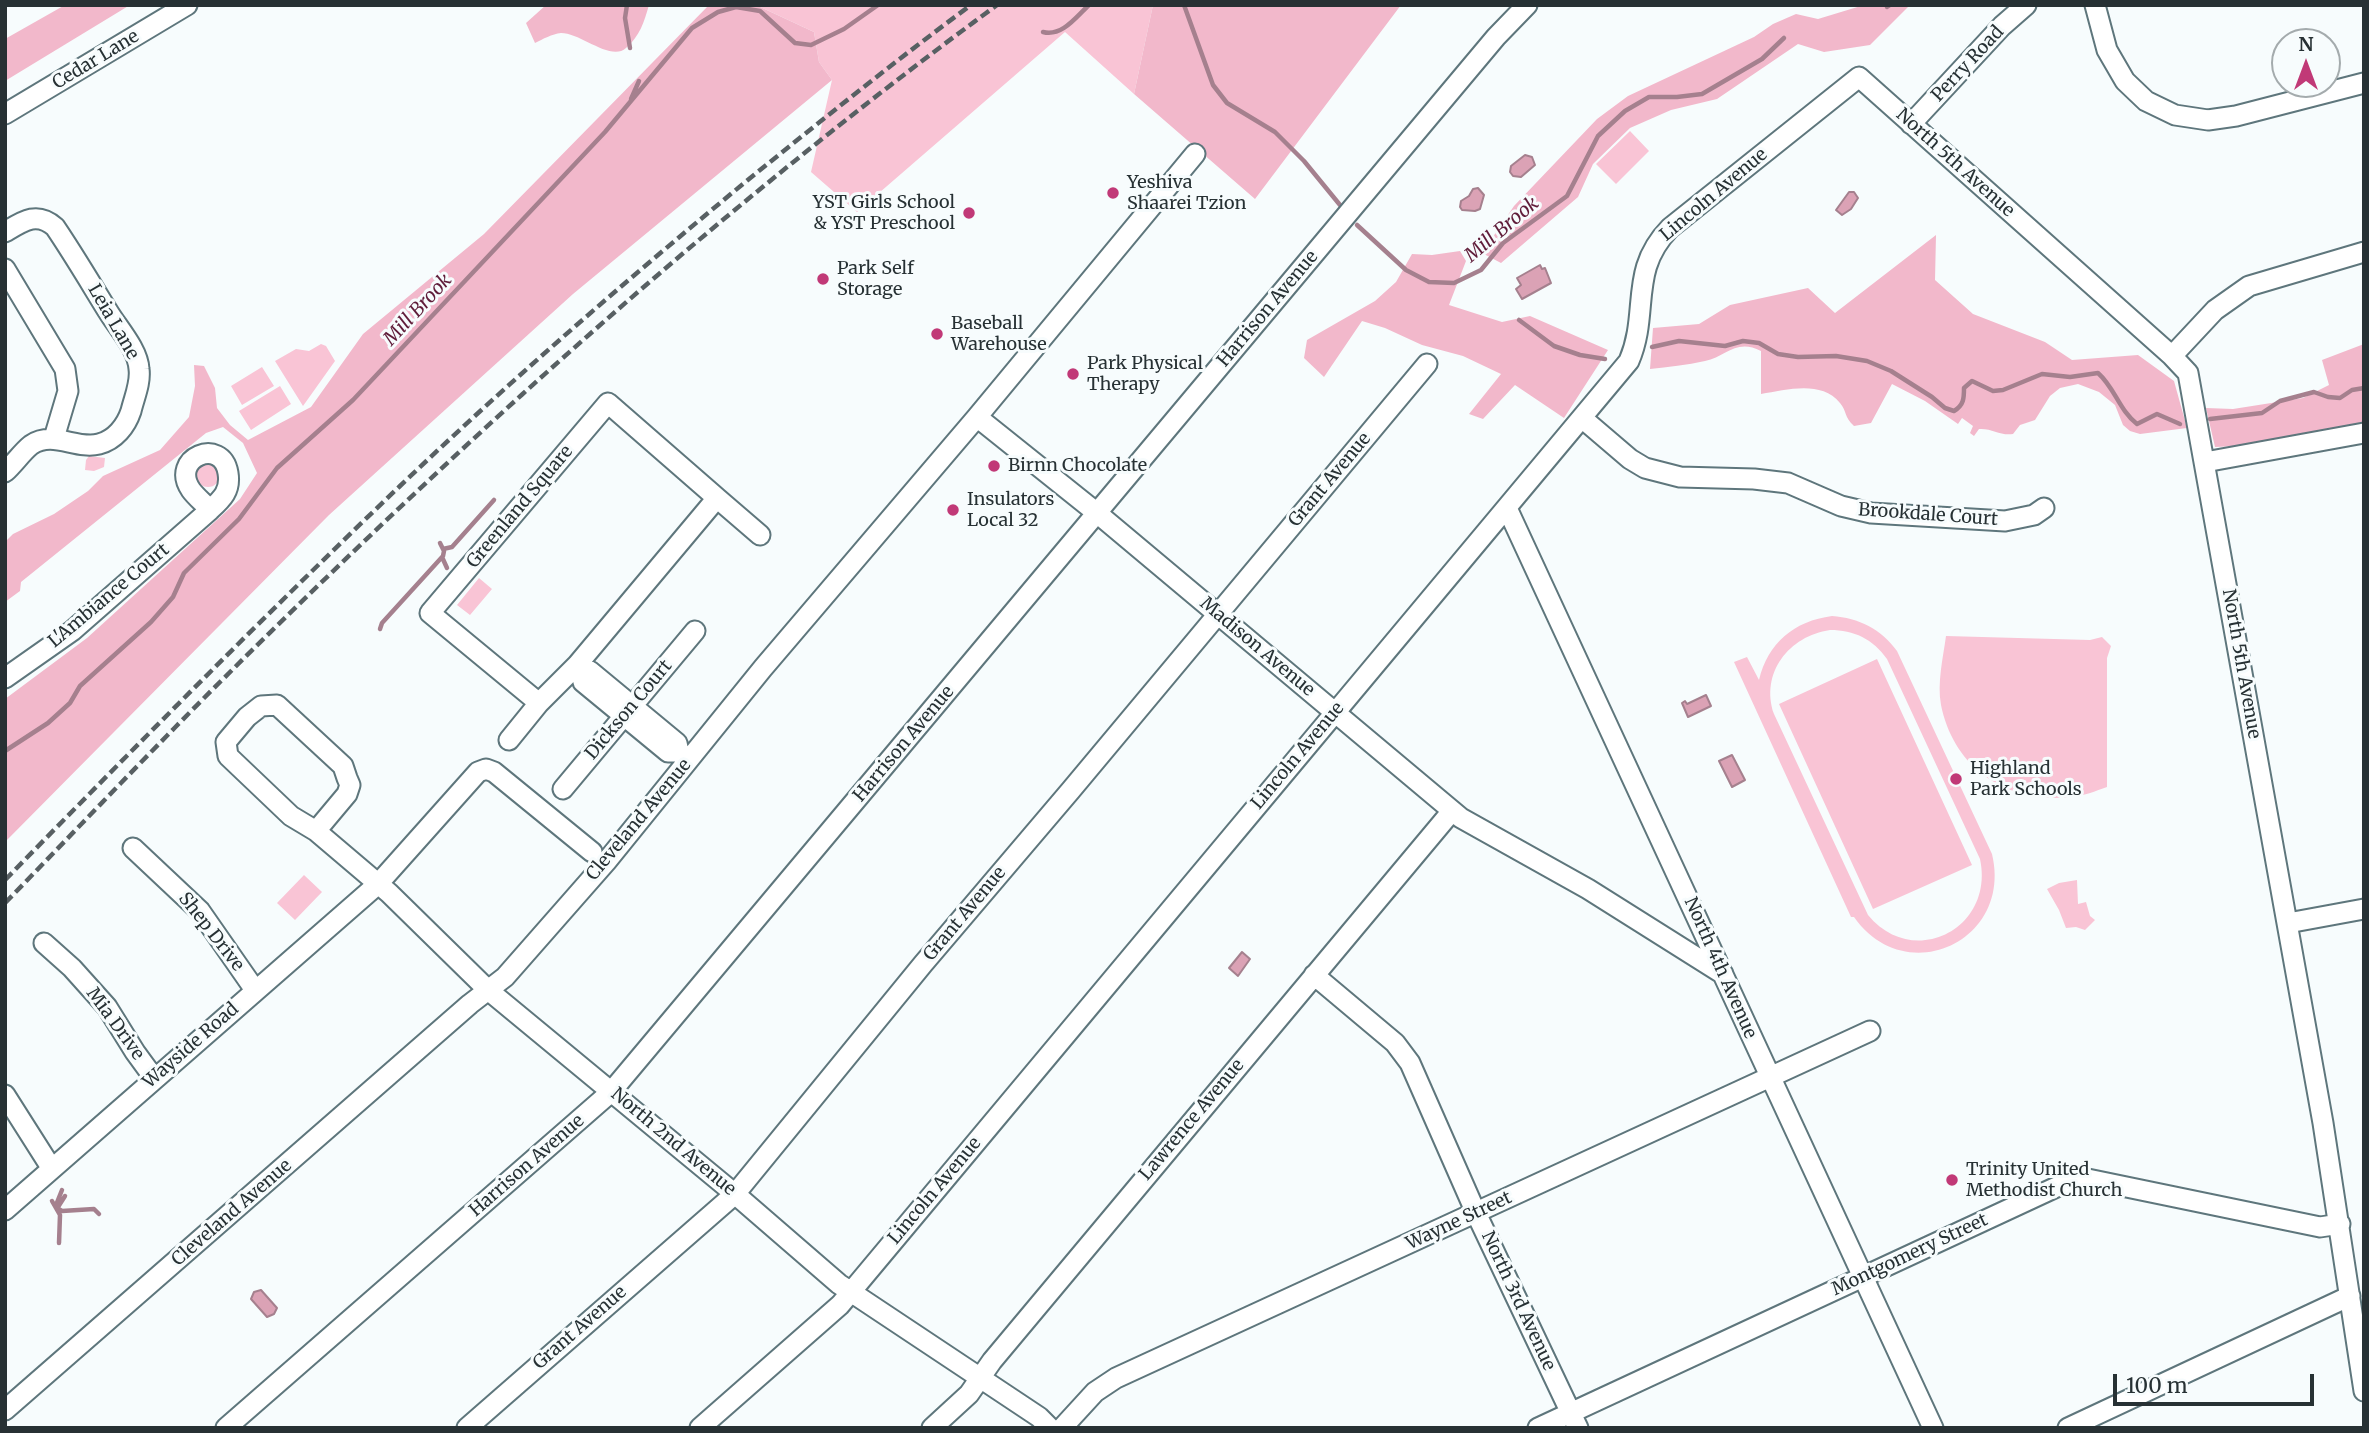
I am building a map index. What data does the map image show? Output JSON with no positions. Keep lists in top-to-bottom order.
{
  "streets": {
    "street": [
      "Cedar Lane",
      "Perry Road",
      "North 5th Avenue",
      "Lincoln Avenue",
      "Harrison Avenue",
      "Leia Lane",
      "Grant Avenue",
      "Greenland Square",
      "Brookdale Court",
      "L'Ambiance Court",
      "Madison Avenue",
      "Dickson Court",
      "Cleveland Avenue",
      "Shep Drive",
      "North 4th Avenue",
      "Mia Drive",
      "Wayside Road",
      "Lawrence Avenue",
      "North 2nd Avenue",
      "Wayne Street",
      "Montgomery Street",
      "North 3rd Avenue"
    ]
  },
  "crossings": [
    ["Perry Road", "North 5th Avenue"],
    ["North 5th Avenue", "Lincoln Avenue"],
    ["North 5th Avenue", "Montgomery Street"],
    ["Lincoln Avenue", "Brookdale Court"],
    ["Lincoln Avenue", "Madison Avenue"],
    ["Lincoln Avenue", "North 4th Avenue"],
    ["Lincoln Avenue", "North 2nd Avenue"],
    ["Harrison Avenue", "Madison Avenue"],
    ["Harrison Avenue", "North 2nd Avenue"],
    ["Grant Avenue", "Madison Avenue"],
    ["Grant Avenue", "North 2nd Avenue"],
    ["Madison Avenue", "Cleveland Avenue"],
    ["Madison Avenue", "North 4th Avenue"],
    ["Madison Avenue", "Lawrence Avenue"],
    ["Cleveland Avenue", "North 2nd Avenue"],
    ["Shep Drive", "Wayside Road"],
    ["North 4th Avenue", "Wayne Street"],
    ["North 4th Avenue", "Montgomery Street"],
    ["Mia Drive", "Wayside Road"],
    ["Wayside Road", "North 2nd Avenue"],
    ["Lawrence Avenue", "North 2nd Avenue"],
    ["Lawrence Avenue", "North 3rd Avenue"],
    ["Wayne Street", "North 3rd Avenue"],
    ["Montgomery Street", "North 3rd Avenue"]
  ],
  "water": ["Mill Brook"],
  "places": [
    "Yeshiva Shaarei Tzion",
    "YST Girls School & YST Preschool",
    "Park Self Storage",
    "Baseball Warehouse",
    "Park Physical Therapy",
    "Birnn Chocolate",
    "Insulators Local 32",
    "Highland Park Schools",
    "Trinity United Methodist Church"
  ],
  "scale_bar": "100 m",
  "north": "top"
}
